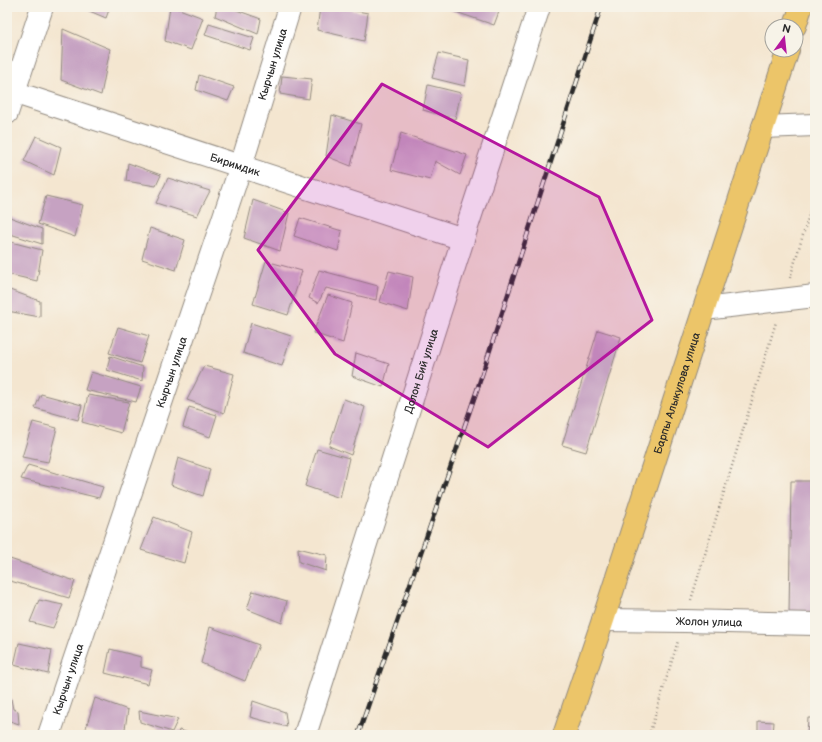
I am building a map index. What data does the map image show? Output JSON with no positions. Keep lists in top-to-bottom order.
{
  "streets": {
    "main road": ["Барпы Алыкулова улица"],
    "street": [
      "Кырчын улица",
      "Биримдик",
      "Долон Бий улица",
      "Жолон улица"
    ]
  },
  "crossings": [
    ["Кырчын улица", "Биримдик"],
    ["Биримдик", "Долон Бий улица"],
    ["Барпы Алыкулова улица", "Жолон улица"]
  ],
  "north": "top"
}
